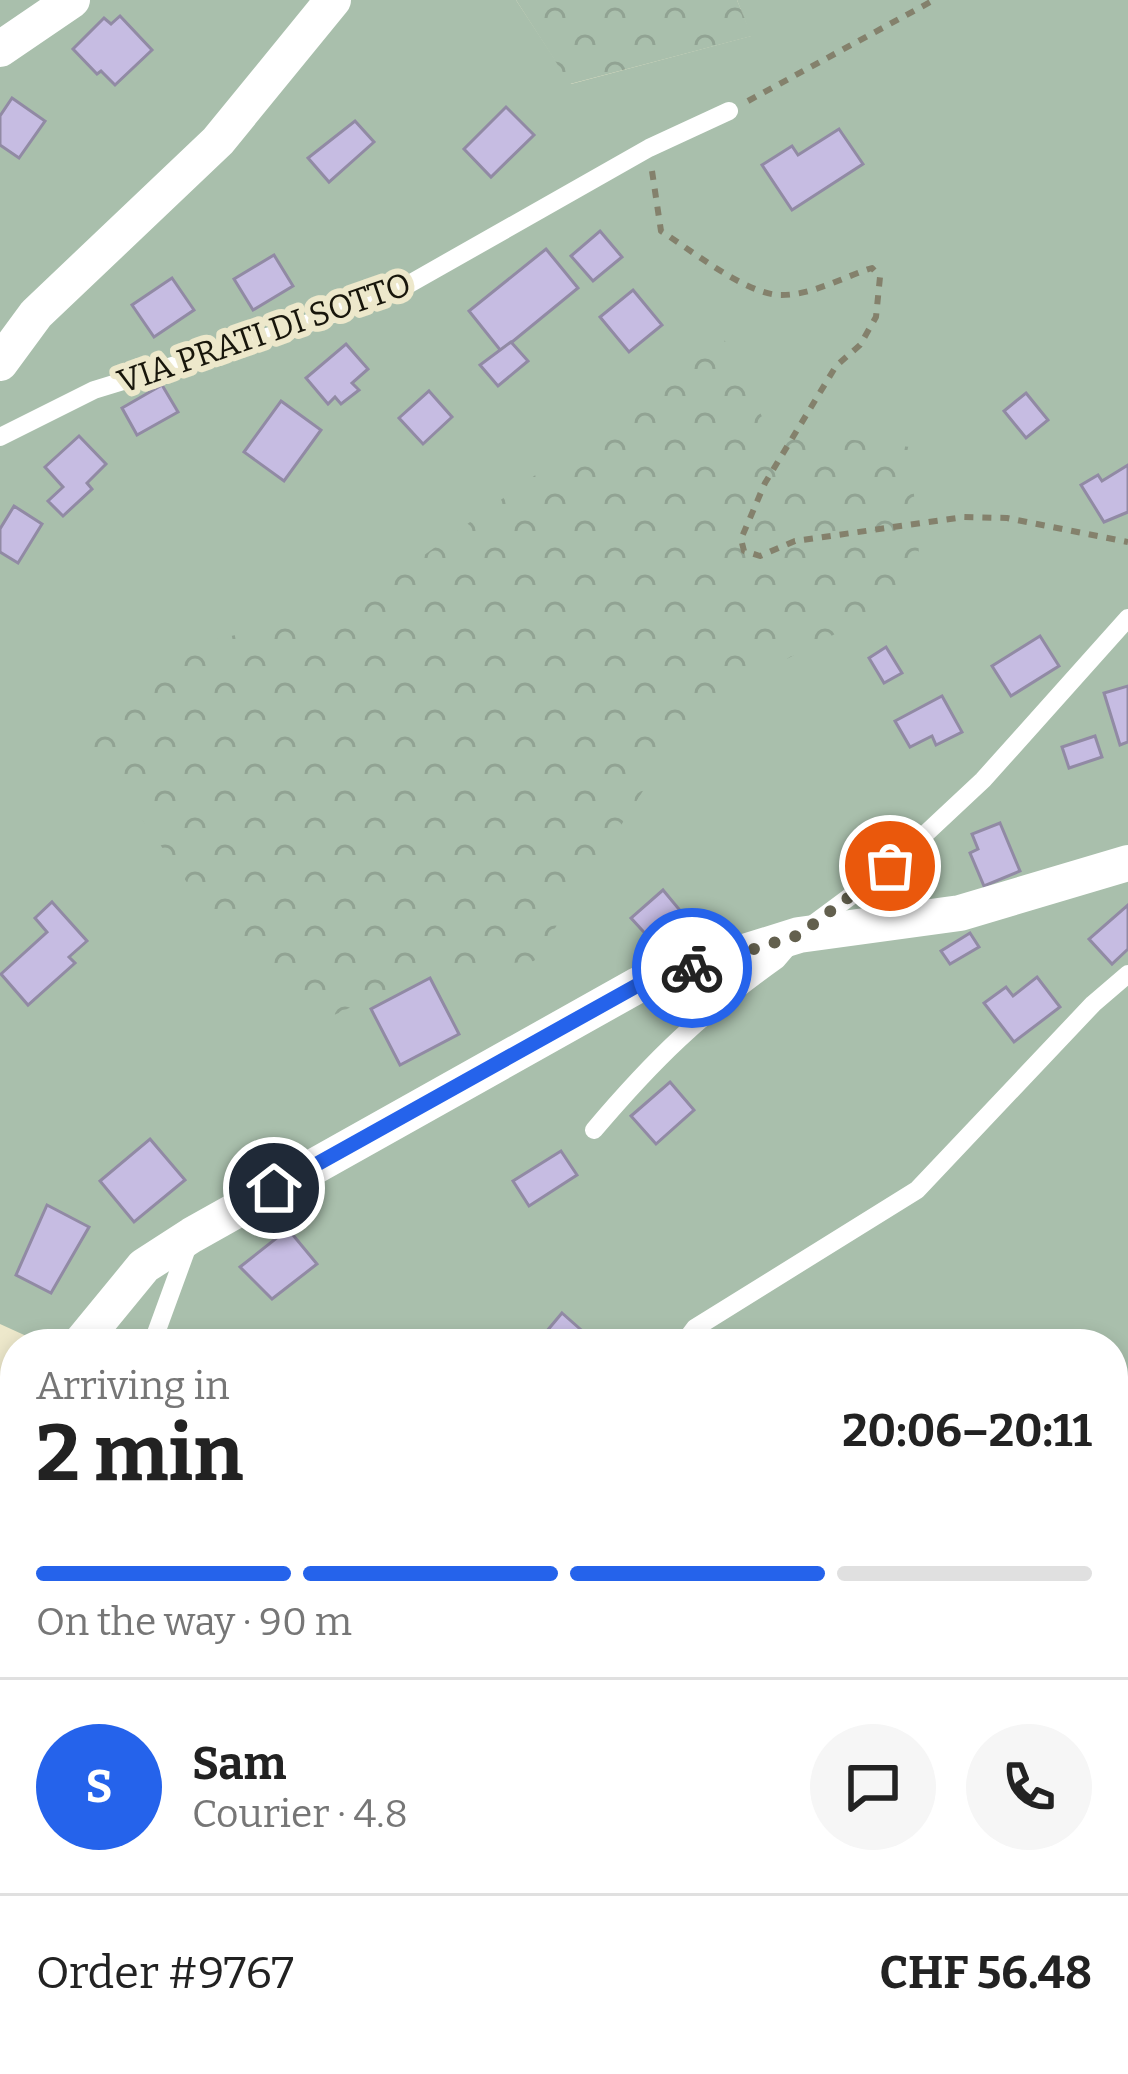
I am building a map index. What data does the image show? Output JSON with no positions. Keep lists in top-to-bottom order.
{
  "streets": {
    "lane": ["VIA PRATI DI SOTTO"]
  },
  "page": {
    "heading": ["2 min", "Arriving in", "20:06–20:11"],
    "panel": [
      "Sam",
      "Courier · 4.8",
      "Order #9767",
      "CHF 56.48"
    ],
    "bar": "On the way · 90 m",
    "round": "S"
  }
}
